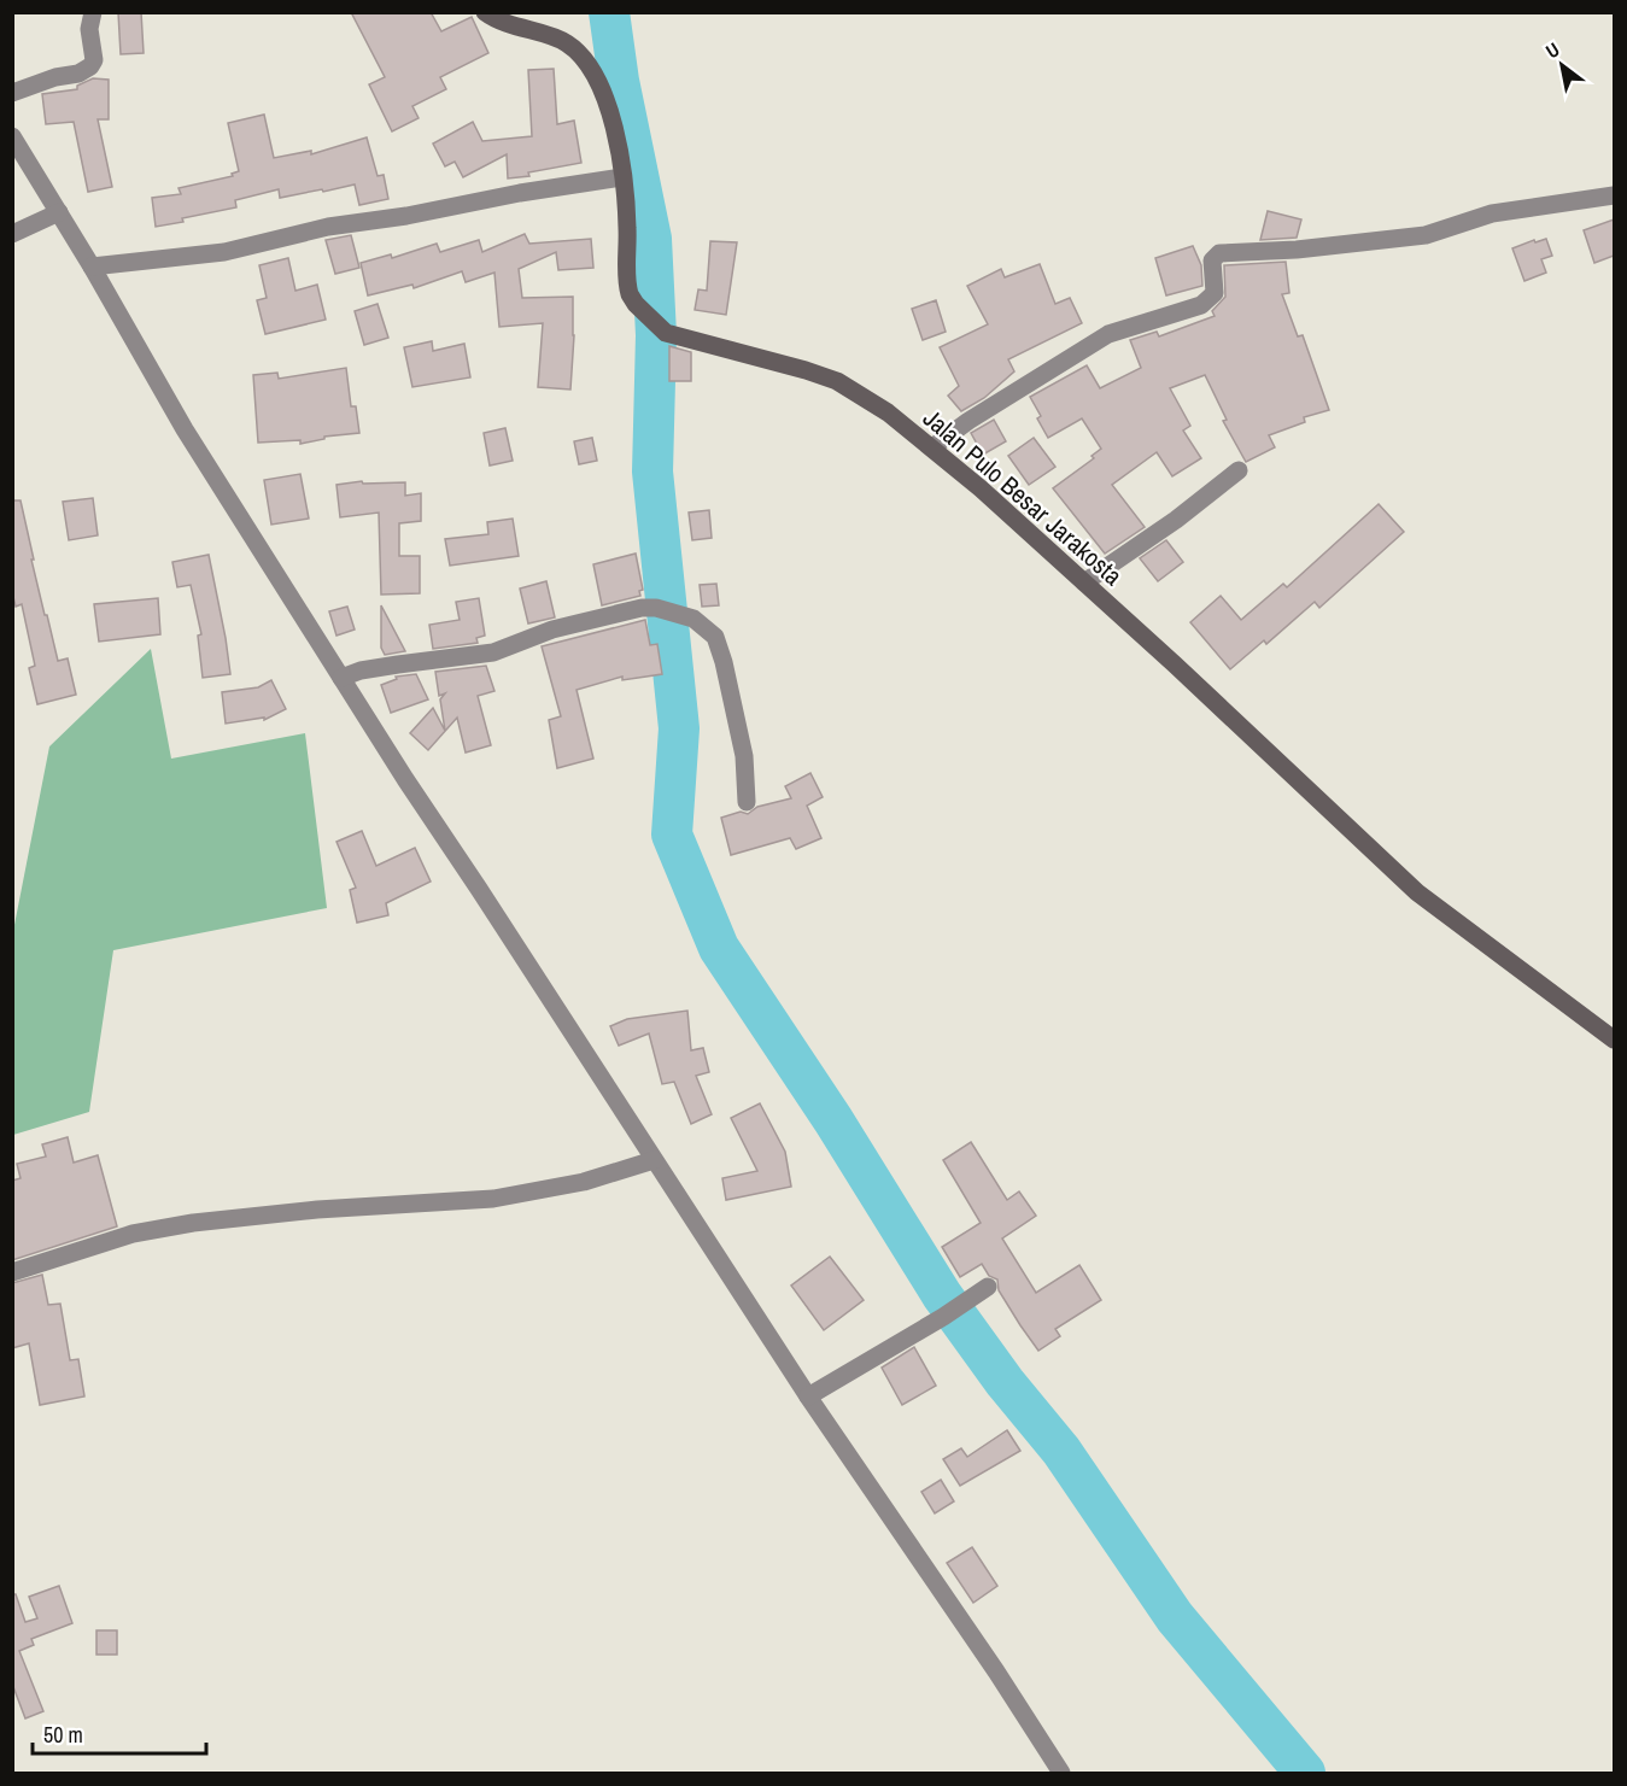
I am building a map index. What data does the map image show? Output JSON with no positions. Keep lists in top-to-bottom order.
{
  "streets": {
    "street": ["Jalan Pulo Besar Jarakosta"]
  },
  "scale_bar": "50 m",
  "north": "top left"
}
